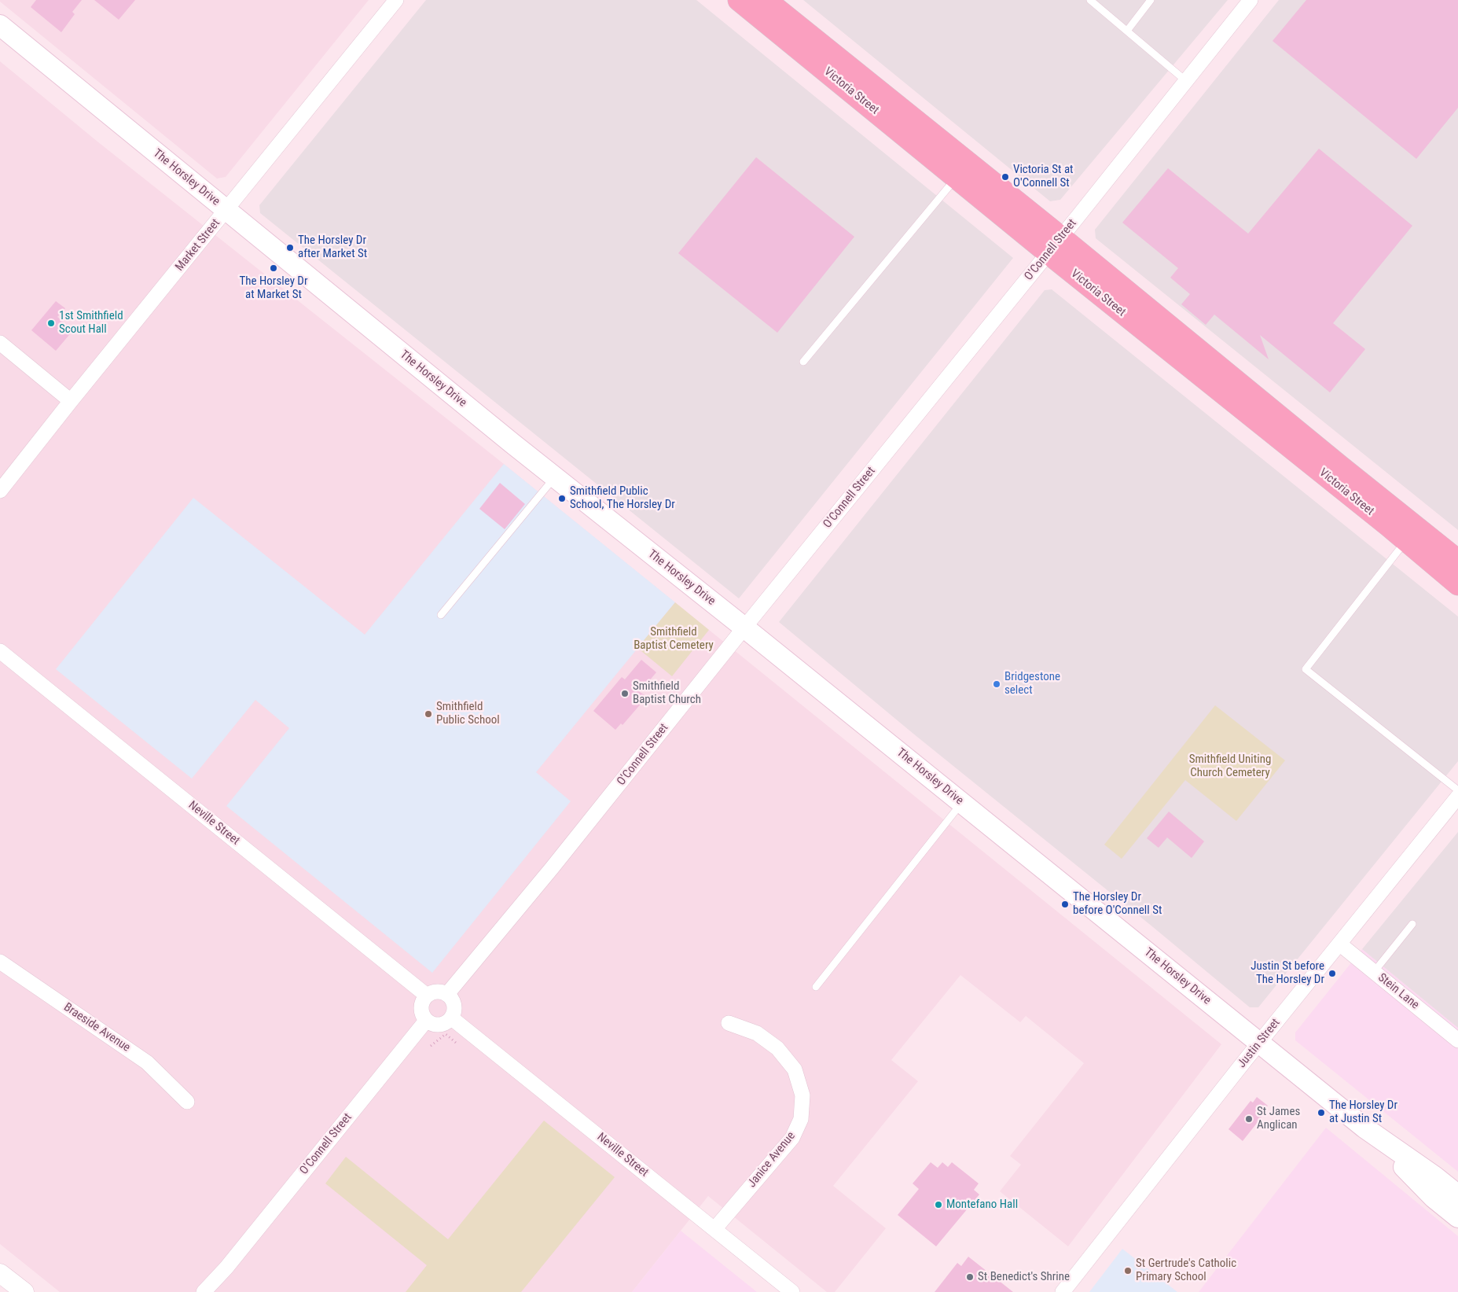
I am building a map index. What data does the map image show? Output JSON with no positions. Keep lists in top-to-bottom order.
{
  "streets": {
    "main road": ["Victoria Street", "The Horsley Drive"],
    "street": [
      "Market Street",
      "O'Connell Street",
      "Neville Street",
      "Stein Lane",
      "Braeside Avenue",
      "Justin Street",
      "Janice Avenue"
    ]
  },
  "crossings": [
    ["Victoria Street", "O'Connell Street"],
    ["The Horsley Drive", "Market Street"],
    ["The Horsley Drive", "O'Connell Street"],
    ["The Horsley Drive", "Justin Street"],
    ["O'Connell Street", "Neville Street"],
    ["Neville Street", "Janice Avenue"],
    ["Stein Lane", "Justin Street"]
  ],
  "parks": ["Smithfield Baptist Cemetery", "Smithfield Uniting Church Cemetery"],
  "places": [
    "Victoria St at O'Connell St",
    "The Horsley Dr after Market St",
    "The Horsley Dr at Market St",
    "1st Smithfield Scout Hall",
    "Smithfield Public School, The Horsley Dr",
    "Bridgestone select",
    "Smithfield Baptist Church",
    "Smithfield Public School",
    "The Horsley Dr before O'Connell St",
    "Justin St before The Horsley Dr",
    "The Horsley Dr at Justin St",
    "St James Anglican",
    "Montefano Hall",
    "St Gertrude's Catholic Primary School",
    "St Benedict's Shrine"
  ]
}
